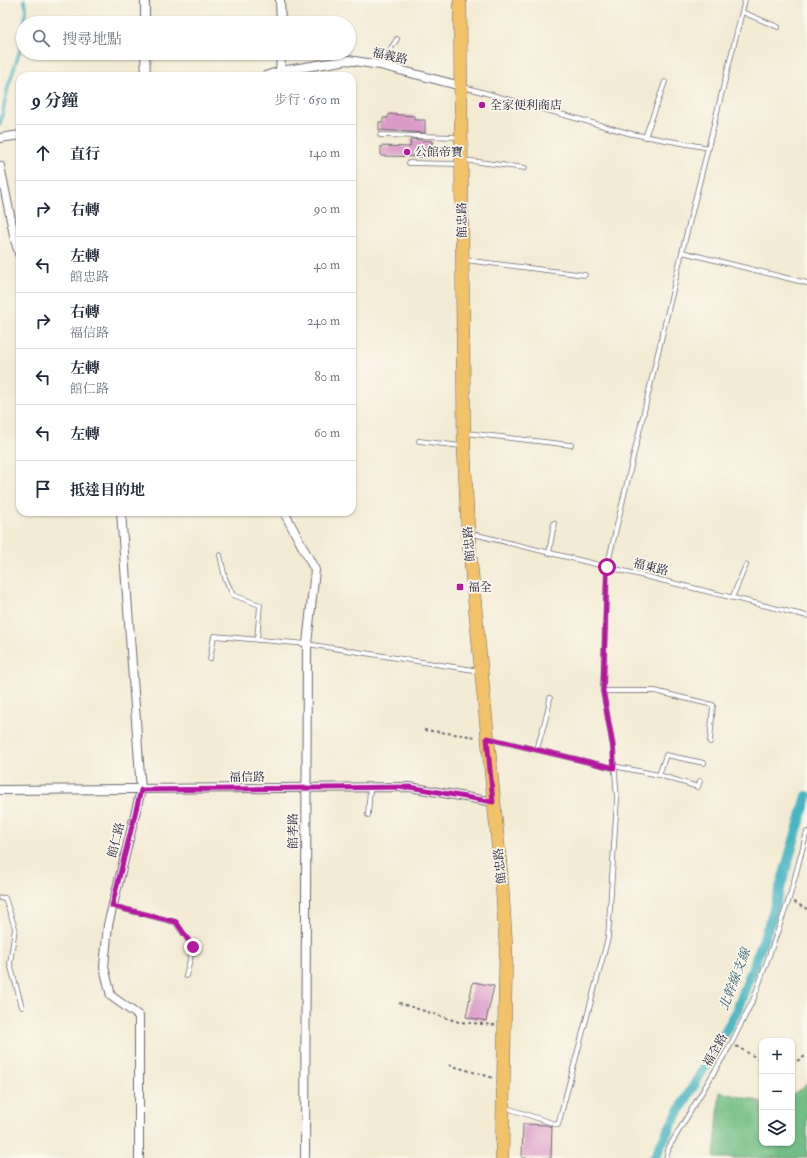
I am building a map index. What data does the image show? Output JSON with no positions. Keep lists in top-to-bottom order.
{
  "streets": {
    "main road": ["館忠路"],
    "street": [
      "福義路",
      "福信路",
      "館孝路",
      "館仁路"
    ],
    "lane": ["福東路", "福全路"]
  },
  "crossings": [
    ["福義路", "館忠路"],
    ["館忠路", "福東路"],
    ["館忠路", "福信路"],
    ["福信路", "館孝路"],
    ["福信路", "館仁路"]
  ],
  "water": ["北幹線支線"],
  "places": {
    "other": ["全家便利商店", "公館帝寶"],
    "transit": ["福全"]
  },
  "page": {
    "search": "搜尋地點",
    "heading": ["9 分鐘", "步行 · 650 m"],
    "list": [
      ["直行", "140 m"],
      ["右轉", "90 m"],
      ["左轉", "館忠路", "40 m"],
      ["右轉", "福信路", "240 m"],
      ["左轉", "館仁路", "80 m"],
      ["左轉", "60 m"],
      "抵達目的地"
    ],
    "map_buttons": ["+", "−"]
  }
}
